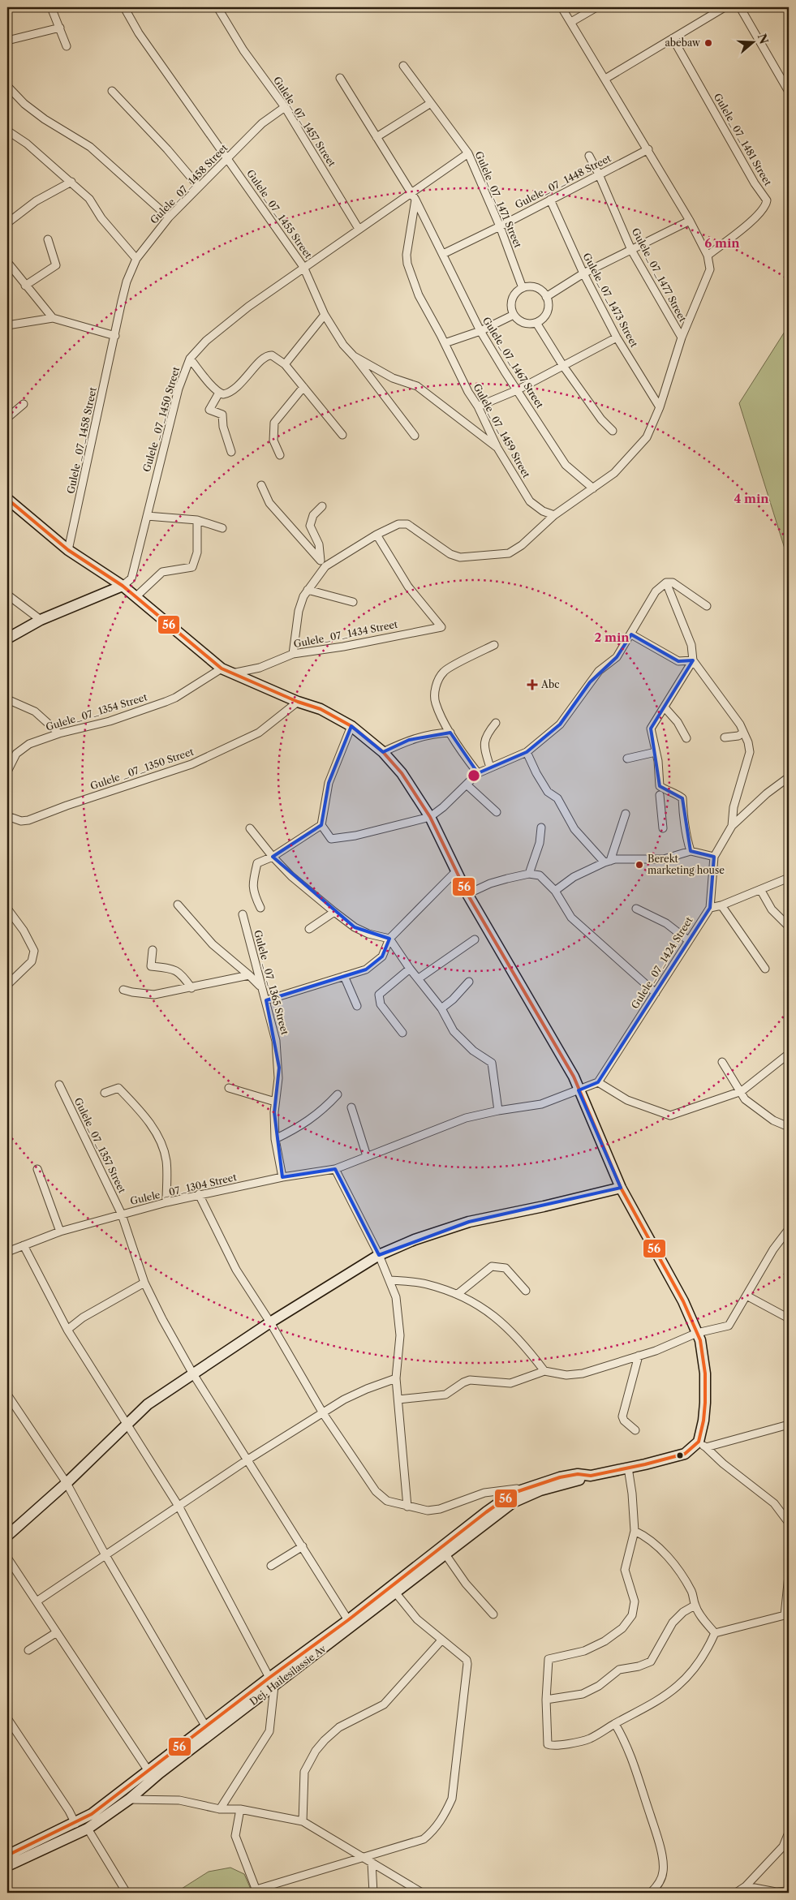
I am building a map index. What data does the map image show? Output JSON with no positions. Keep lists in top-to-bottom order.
{
  "streets": {
    "main road": ["Dej. Hailesilassie Av"],
    "street": [
      "Gulele_07_1457 Street",
      "Gulele_07_1481 Street",
      "Gulele_07_1448 Street",
      "Gulele_07_1458 Street",
      "Gulele_07_1471 Street",
      "Gulele_07_1455 Street",
      "Gulele_07_1477 Street",
      "Gulele_07_1473 Street",
      "Gulele_07_1467 Street",
      "Gulele _07_1450 Street",
      "Gulele_07_1459 Street",
      "Gulele _07_1458 Street",
      "Gulele_07_1434 Street",
      "Gulele_07_1354 Street",
      "Gulele _07_1350 Street",
      "Gulele_07_1424 Street",
      "Gulele _07_1365 Street",
      "Gulele_07_1357 Street",
      "Gulele _07_1304 Street"
    ]
  },
  "crossings": [
    ["Gulele_07_1457 Street", "Gulele_07_1458 Street"],
    ["Gulele_07_1457 Street", "Gulele _07_1450 Street"],
    ["Gulele_07_1448 Street", "Gulele_07_1471 Street"],
    ["Gulele_07_1448 Street", "Gulele_07_1477 Street"],
    ["Gulele_07_1448 Street", "Gulele_07_1473 Street"],
    ["Gulele_07_1448 Street", "Gulele_07_1467 Street"],
    ["Gulele_07_1458 Street", "Gulele_07_1455 Street"],
    ["Gulele_07_1458 Street", "Gulele _07_1458 Street"],
    ["Gulele_07_1471 Street", "Gulele _07_1450 Street"],
    ["Gulele_07_1455 Street", "Gulele _07_1450 Street"],
    ["Gulele_07_1455 Street", "Gulele_07_1459 Street"],
    ["Gulele_07_1467 Street", "Gulele _07_1450 Street"],
    ["Gulele_07_1467 Street", "Gulele_07_1459 Street"],
    ["Gulele _07_1365 Street", "Gulele _07_1304 Street"],
    ["Gulele_07_1357 Street", "Gulele _07_1304 Street"]
  ],
  "places": {
    "other": ["abebaw", "Berekt marketing house"],
    "health": ["Abc"]
  },
  "lines": ["transit line 56"],
  "north": "right",
  "rings": ["6 min", "4 min", "2 min"]
}
